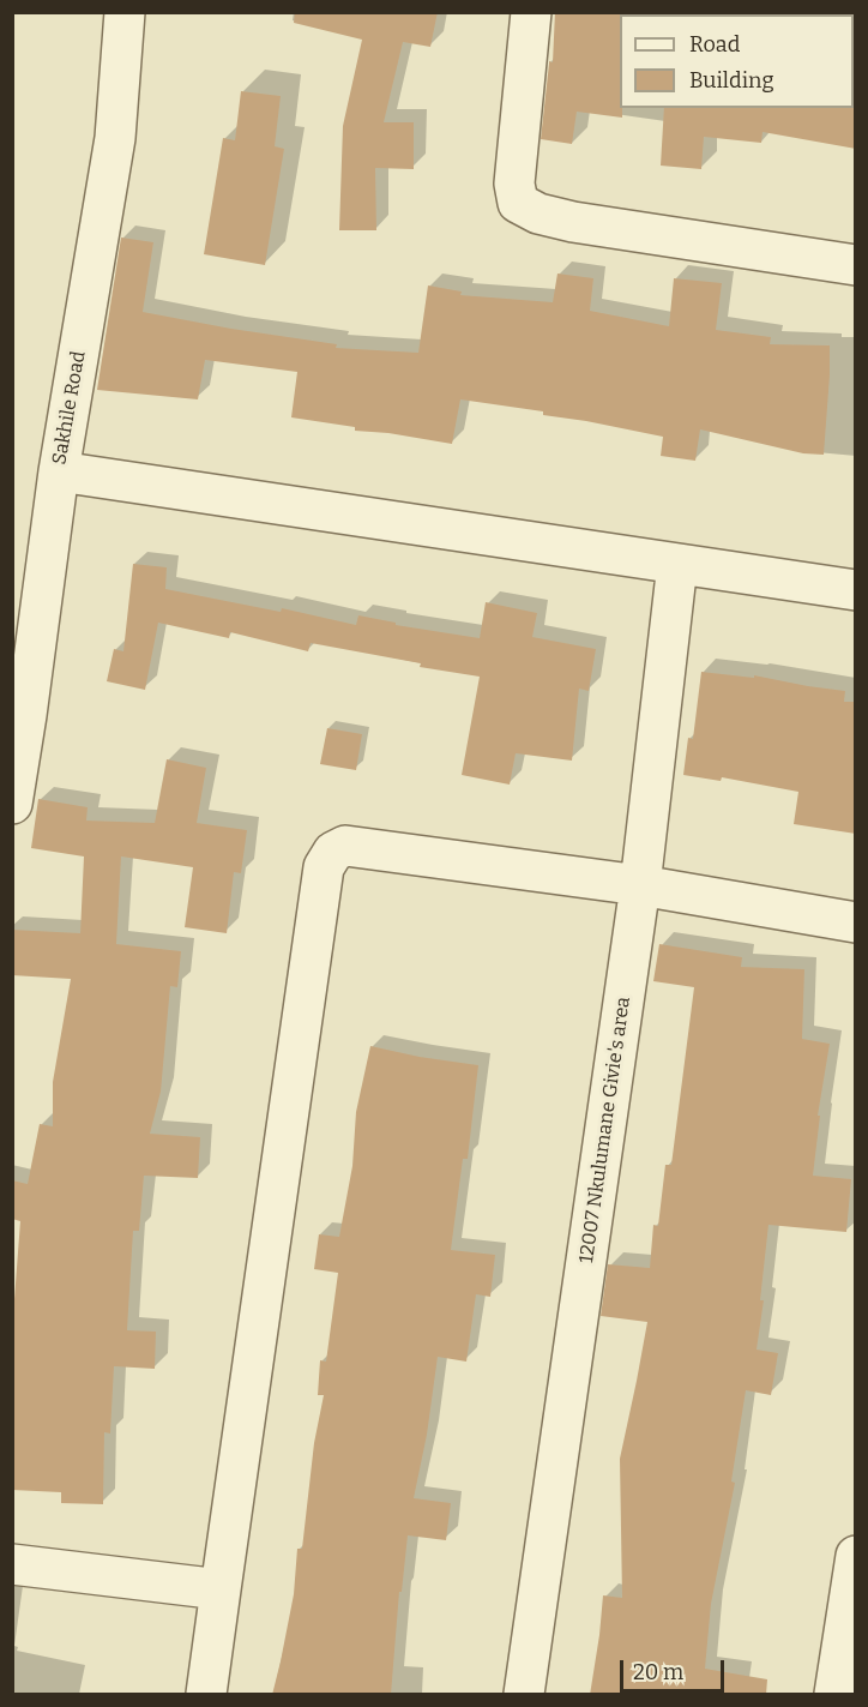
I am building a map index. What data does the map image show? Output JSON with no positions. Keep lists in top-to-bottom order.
{
  "streets": {
    "street": ["Sakhile Road", "12007 Nkulumane Givie's area"]
  },
  "legend": ["Road", "Building"],
  "scale_bar": "20 m"
}
